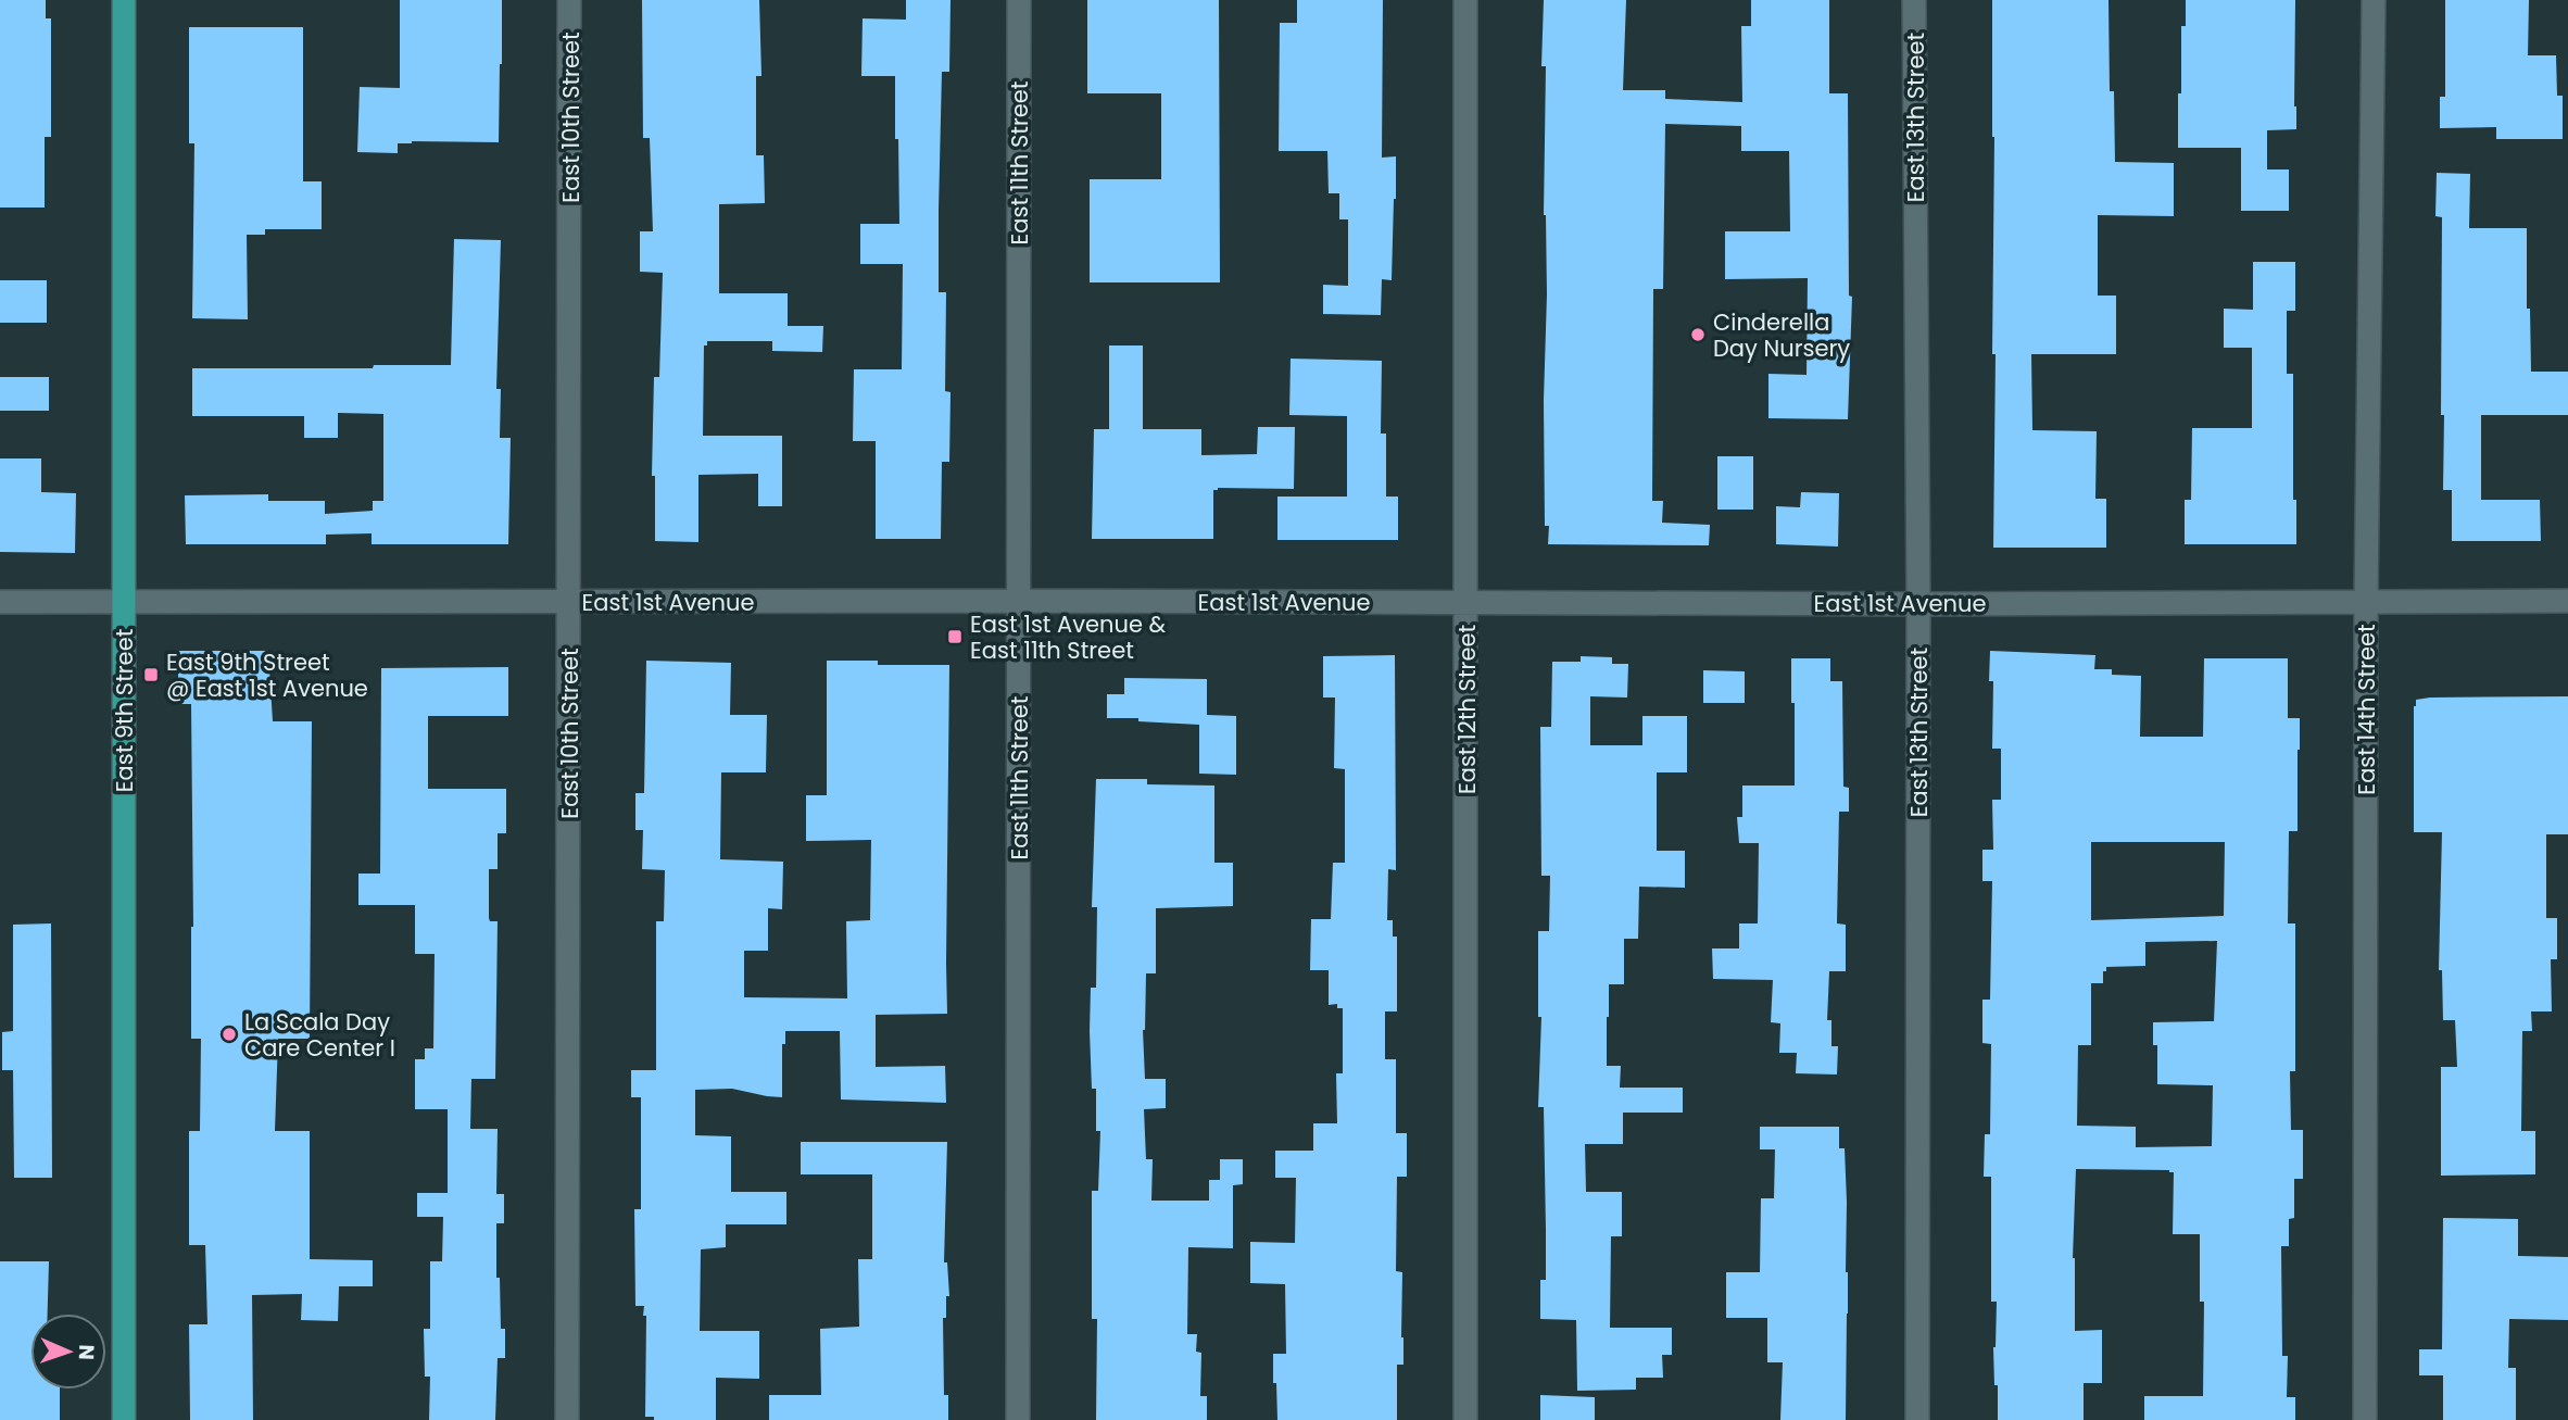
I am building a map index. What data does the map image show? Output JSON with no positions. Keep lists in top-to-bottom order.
{
  "streets": {
    "main road": ["East 9th Street"],
    "street": [
      "East 10th Street",
      "East 13th Street",
      "East 11th Street",
      "East 1st Avenue",
      "East 12th Street",
      "East 14th Street"
    ]
  },
  "crossings": [
    ["East 10th Street", "East 1st Avenue"],
    ["East 13th Street", "East 1st Avenue"],
    ["East 11th Street", "East 1st Avenue"],
    ["East 1st Avenue", "East 12th Street"],
    ["East 1st Avenue", "East 14th Street"],
    ["East 1st Avenue", "East 9th Street"]
  ],
  "places": {
    "other": ["Cinderella Day Nursery", "La Scala Day Care Center I"],
    "transit": ["East 1st Avenue & East 11th Street", "East 9th Street @ East 1st Avenue"]
  },
  "north": "right"
}
